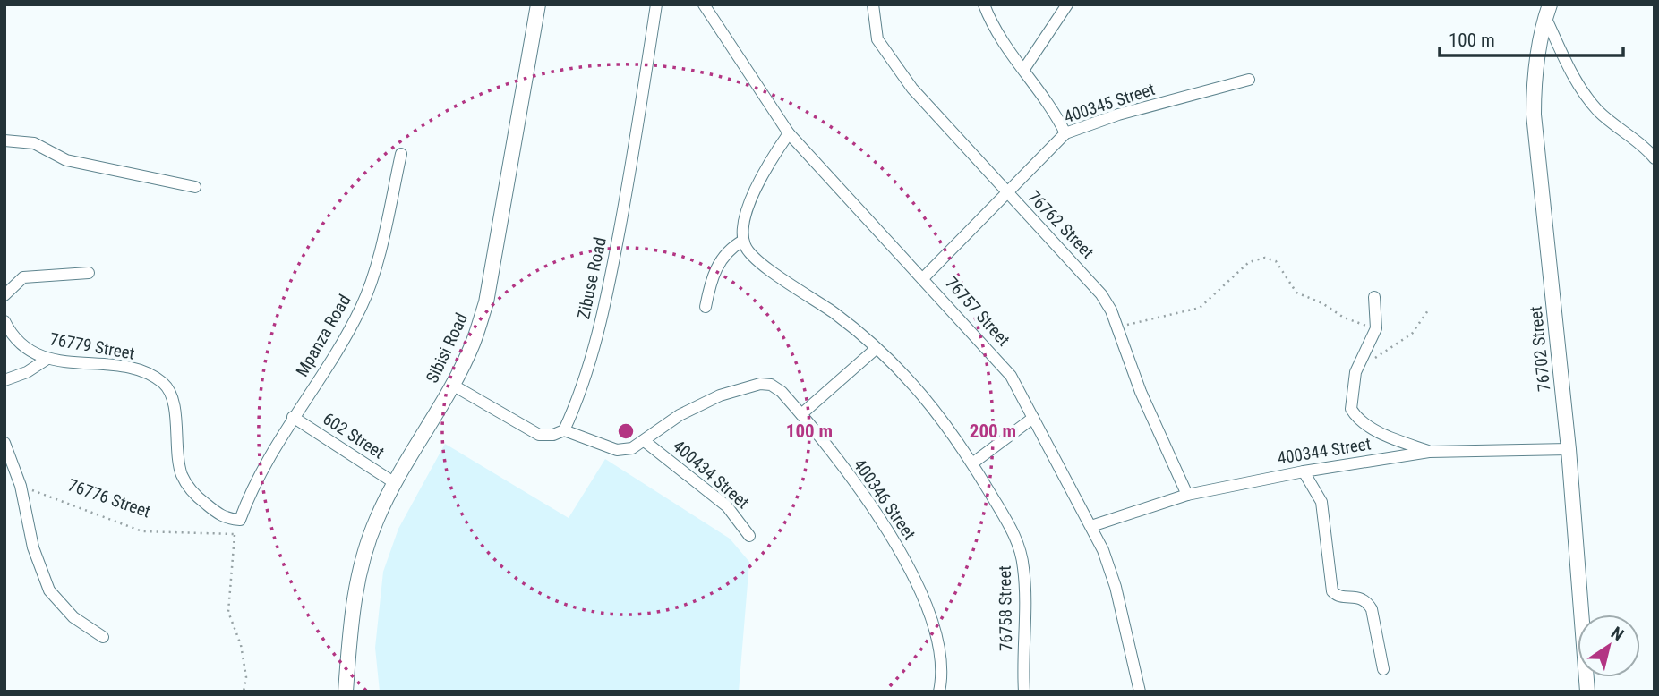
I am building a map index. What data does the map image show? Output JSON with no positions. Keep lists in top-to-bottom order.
{
  "streets": {
    "street": [
      "400345 Street",
      "76762 Street",
      "Zibuse Road",
      "76757 Street",
      "Mpanza Road",
      "76779 Street",
      "Sibisi Road",
      "76702 Street",
      "602 Street",
      "400344 Street",
      "400434 Street",
      "400346 Street",
      "76758 Street"
    ],
    "path": ["76776 Street"]
  },
  "crossings": [
    ["400345 Street", "76762 Street"],
    ["400345 Street", "76757 Street"],
    ["76762 Street", "400344 Street"],
    ["Zibuse Road", "400346 Street"],
    ["76757 Street", "400344 Street"],
    ["Mpanza Road", "76779 Street"],
    ["Mpanza Road", "602 Street"],
    ["Sibisi Road", "602 Street"],
    ["76702 Street", "400344 Street"],
    ["400434 Street", "400346 Street"]
  ],
  "scale_bar": "100 m",
  "north": "top right",
  "rings": ["100 m", "200 m"]
}
